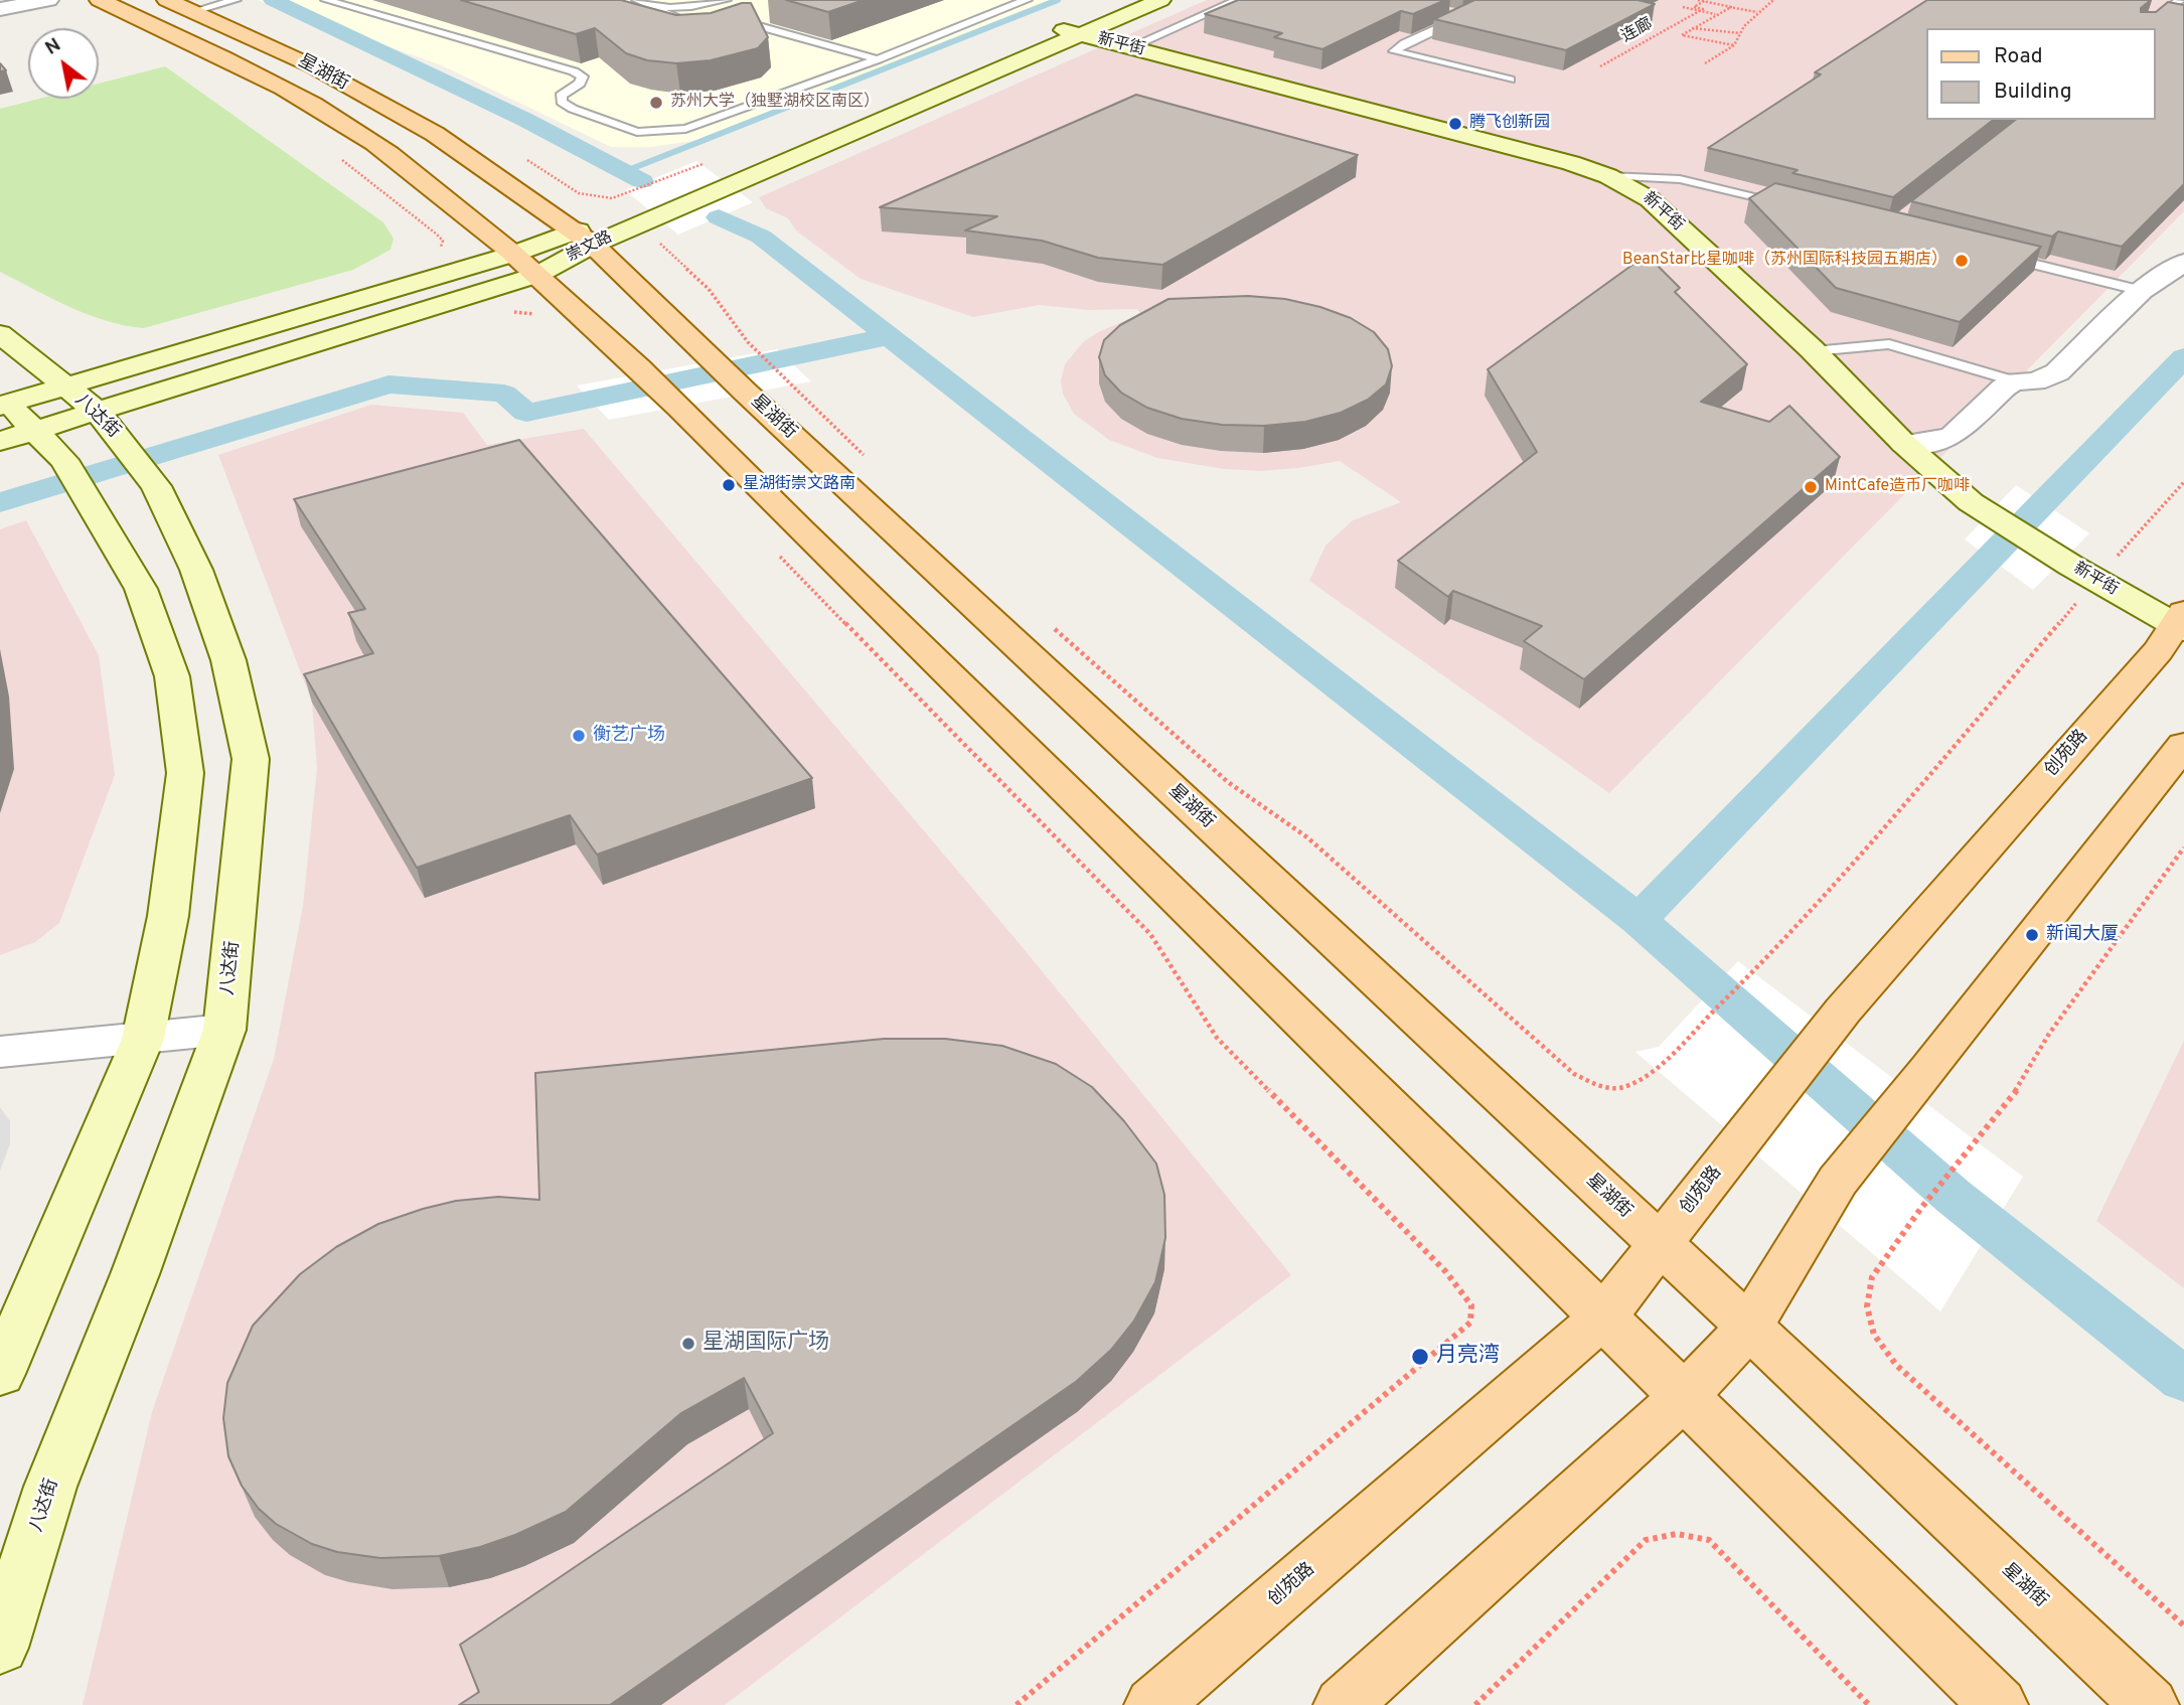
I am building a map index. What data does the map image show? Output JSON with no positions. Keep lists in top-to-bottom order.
{
  "streets": {
    "main road": ["星湖街", "创苑路"],
    "street": ["新平街", "崇文路", "八达街"],
    "path": ["连廊"]
  },
  "crossings": [
    ["新平街", "崇文路"],
    ["新平街", "创苑路"],
    ["星湖街", "崇文路"],
    ["星湖街", "创苑路"],
    ["崇文路", "八达街"]
  ],
  "places": [
    "苏州大学（独墅湖校区南区）",
    "腾飞创新园",
    "BeanStar比星咖啡（苏州国际科技园五期店）",
    "星湖街崇文路南",
    "MintCafe造币厂咖啡",
    "衡艺广场",
    "新闻大厦",
    "星湖国际广场",
    "月亮湾"
  ],
  "legend": ["Road", "Building"],
  "north": "top left"
}
